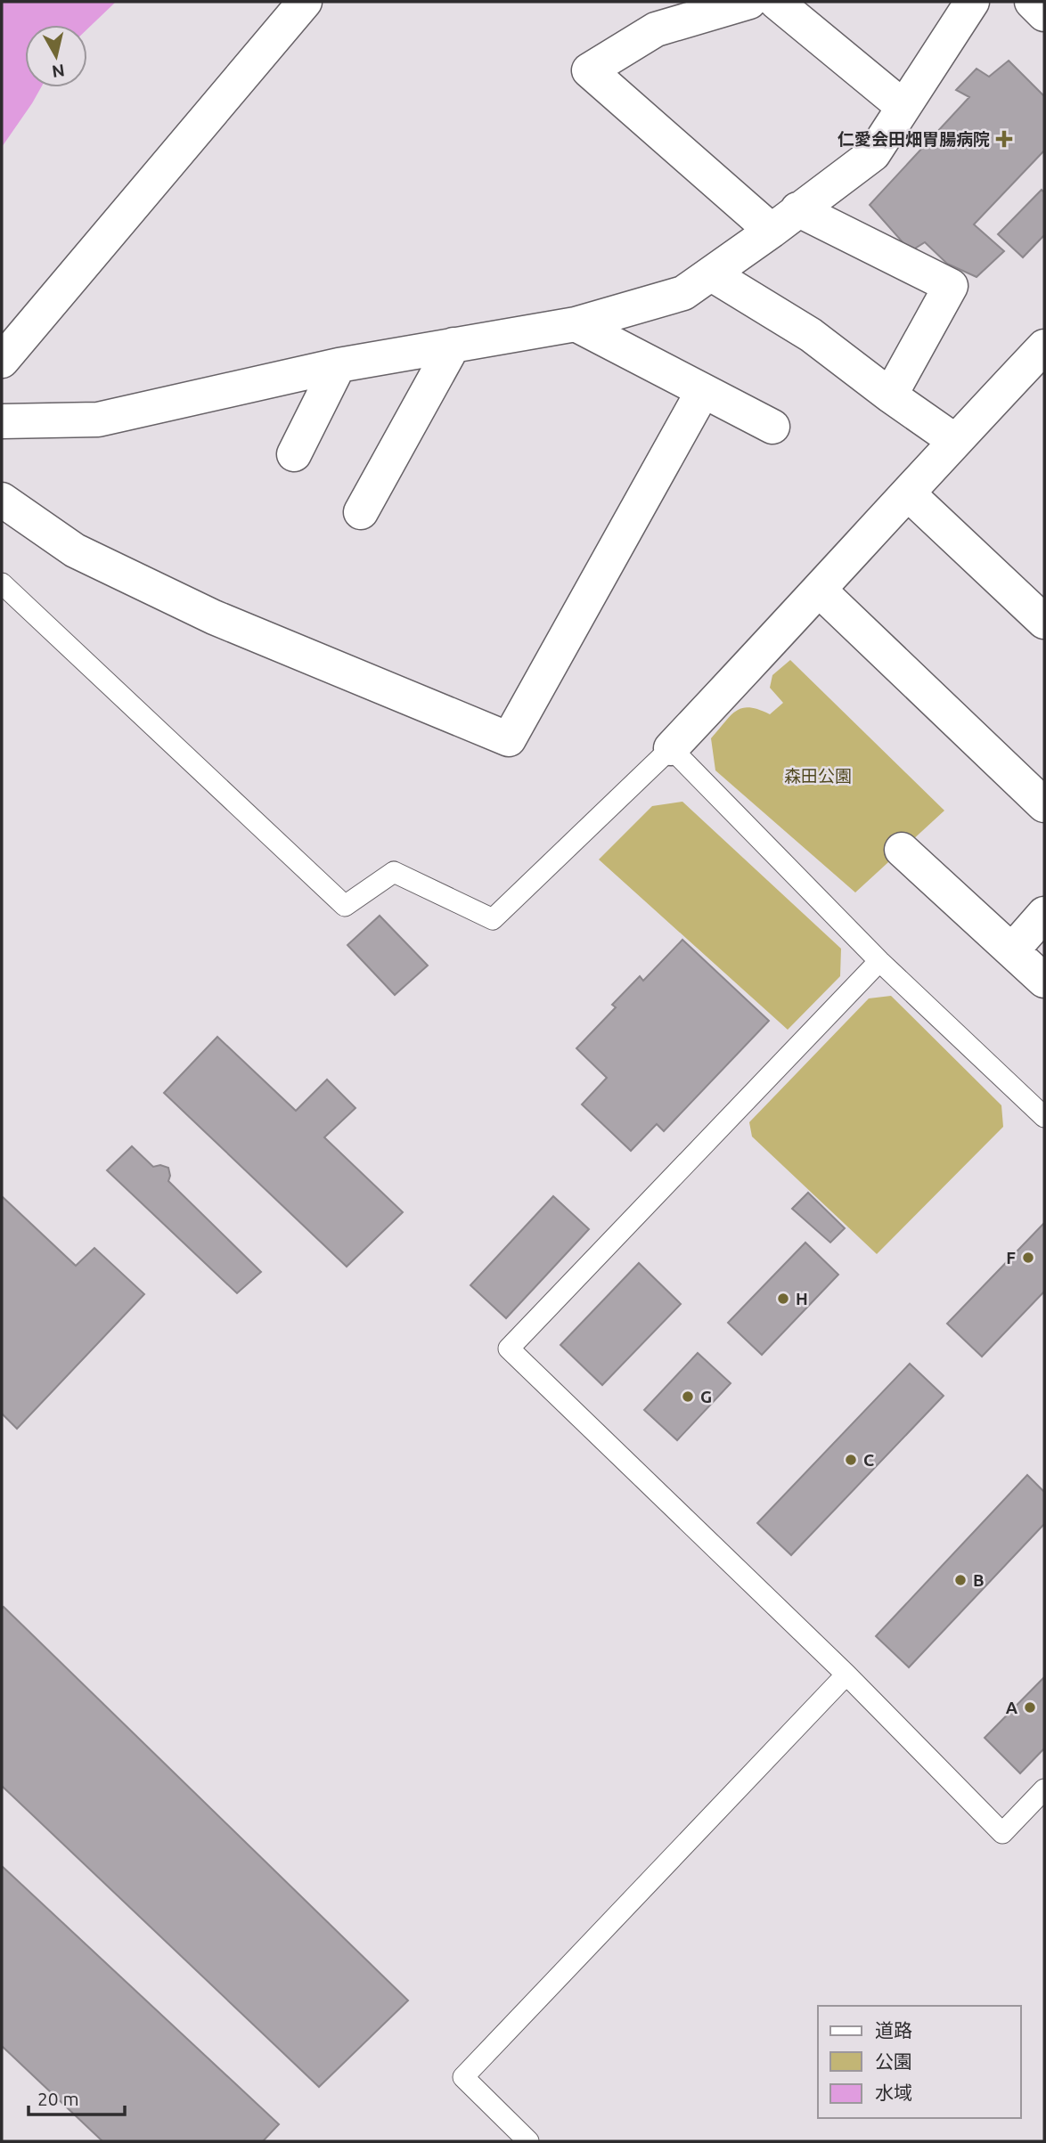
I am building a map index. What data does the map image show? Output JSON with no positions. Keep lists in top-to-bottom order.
{
  "parks": ["森田公園"],
  "places": {
    "health": ["仁愛会田畑胃腸病院"],
    "other": [
      "F",
      "H",
      "G",
      "C",
      "B",
      "A"
    ]
  },
  "legend": ["道路", "公園", "水域"],
  "scale_bar": "20 m",
  "north": "bottom"
}
